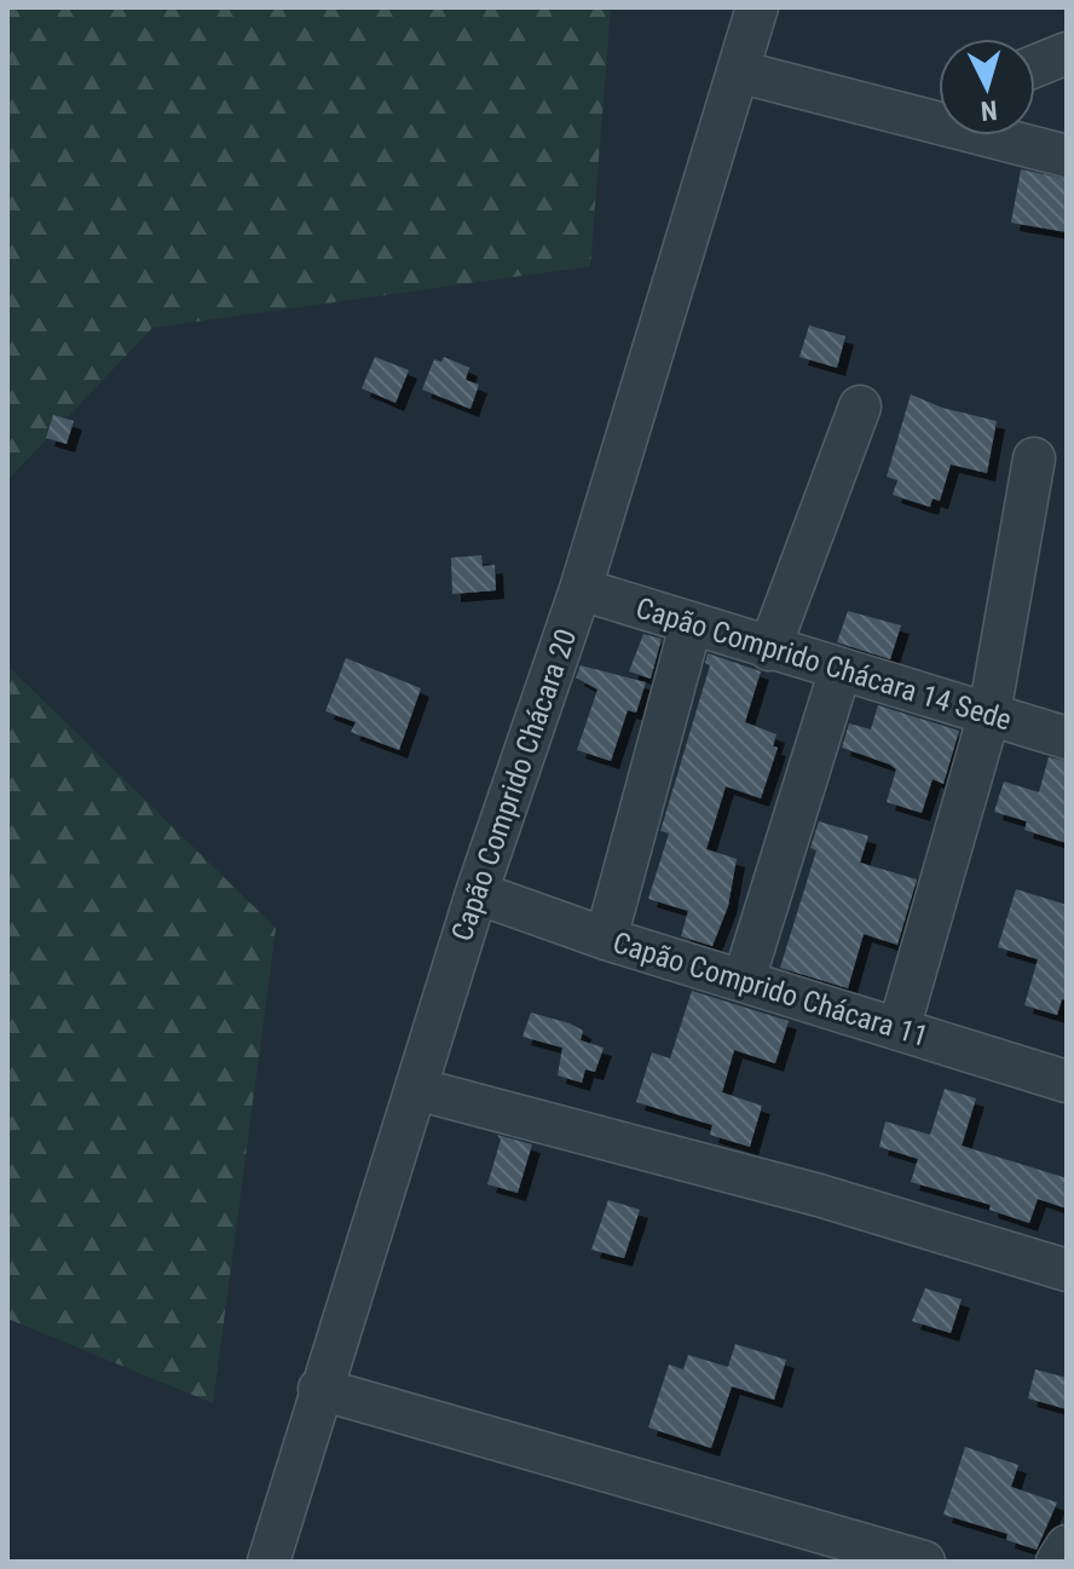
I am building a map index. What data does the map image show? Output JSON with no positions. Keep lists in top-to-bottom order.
{
  "streets": {
    "street": ["Capão Comprido Chácara 14 Sede", "Capão Comprido Chácara 20", "Capão Comprido Chácara 11"]
  },
  "crossings": [
    ["Capão Comprido Chácara 14 Sede", "Capão Comprido Chácara 20"],
    ["Capão Comprido Chácara 20", "Capão Comprido Chácara 11"]
  ],
  "north": "bottom"
}
